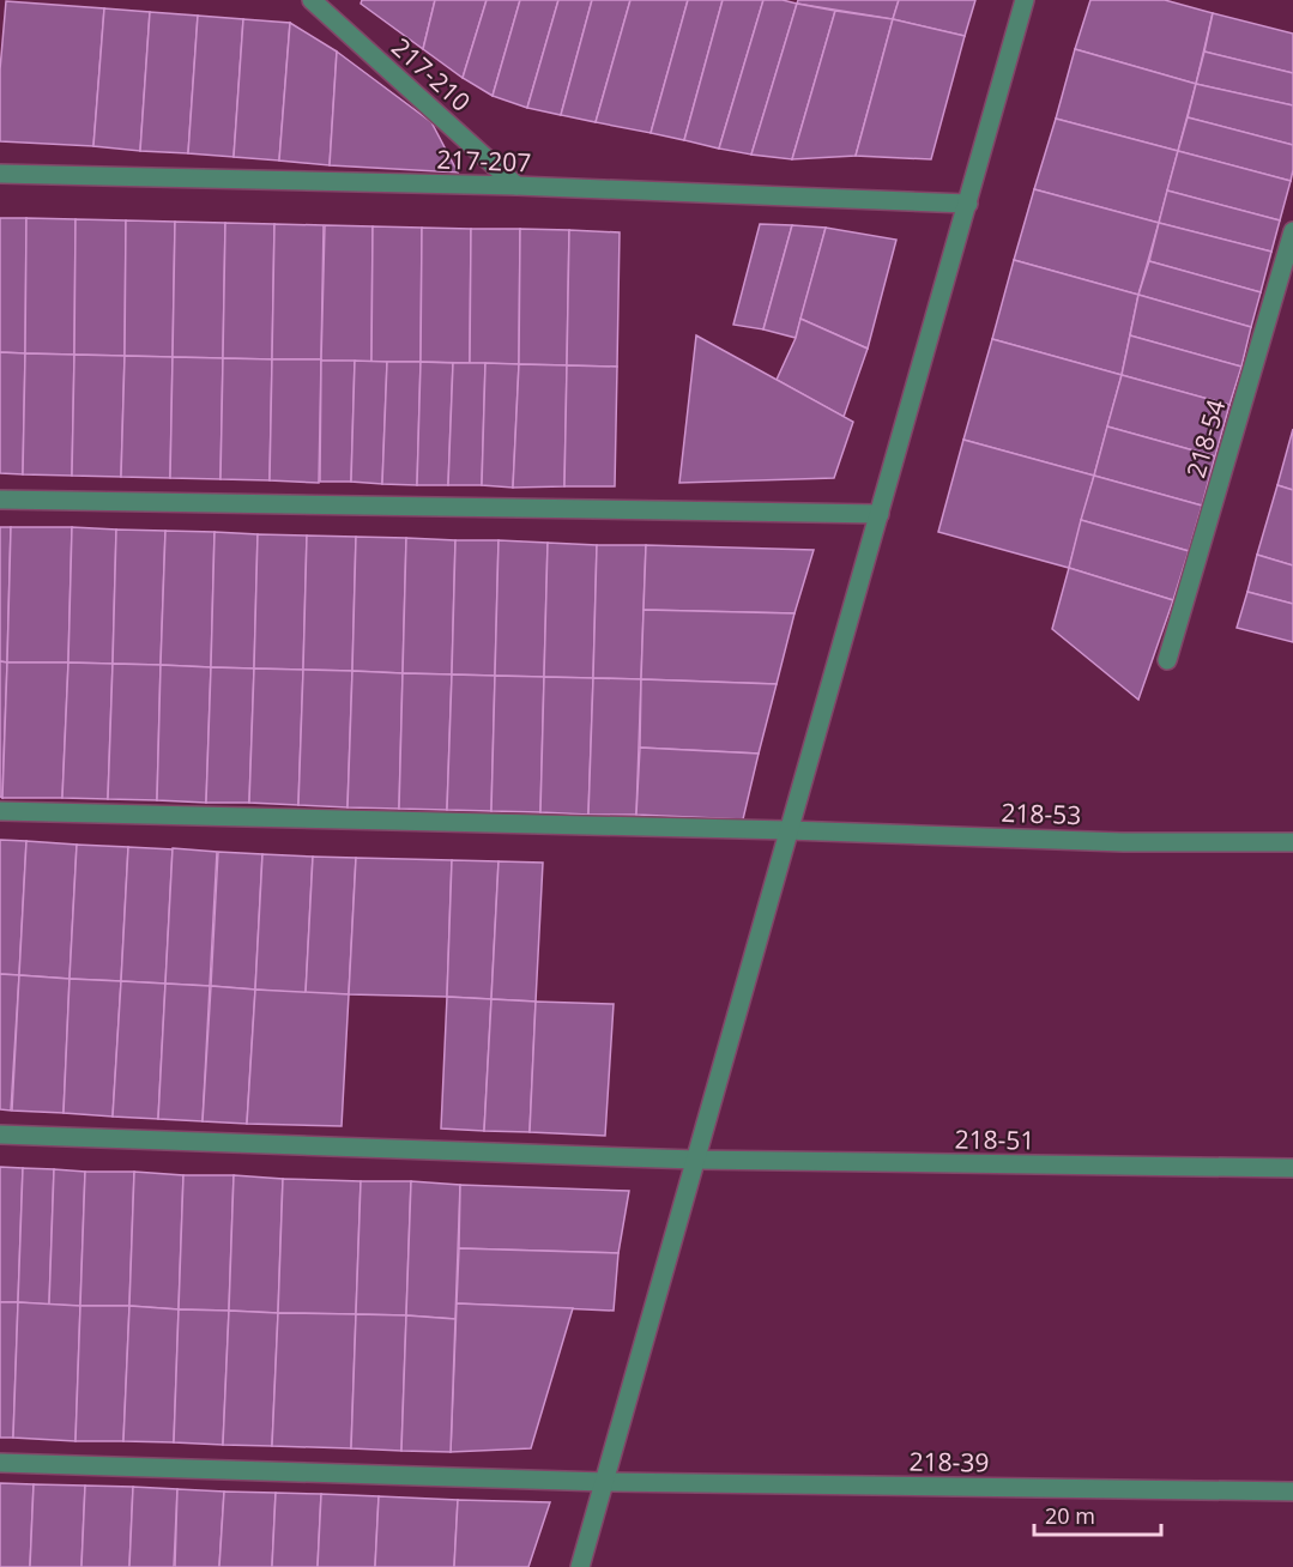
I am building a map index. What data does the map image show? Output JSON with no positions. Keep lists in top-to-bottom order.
{
  "streets": {
    "street": [
      "217-210",
      "217-207",
      "218-54",
      "218-53",
      "218-51",
      "218-39"
    ]
  },
  "crossings": [
    ["217-210", "217-207"]
  ],
  "scale_bar": "20 m"
}
